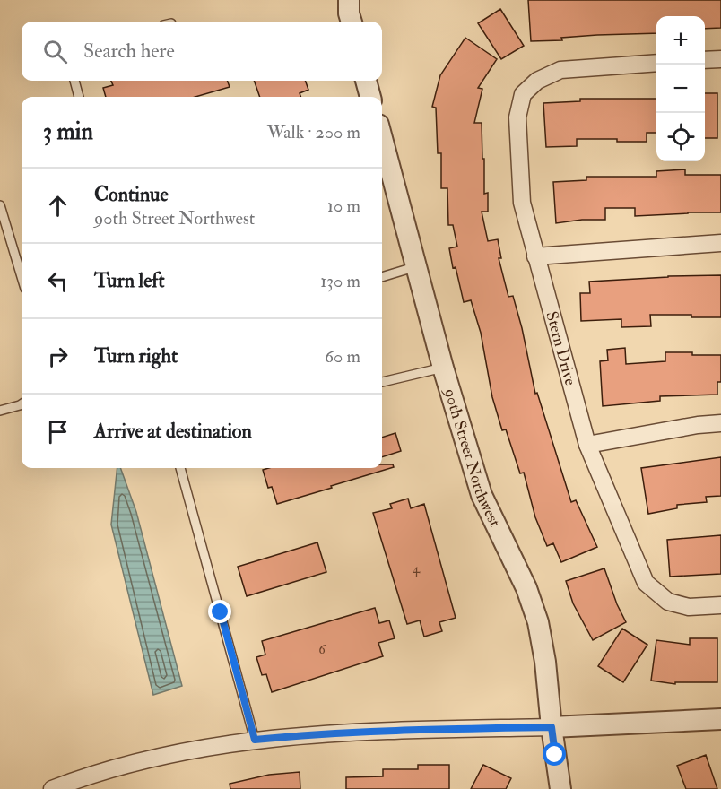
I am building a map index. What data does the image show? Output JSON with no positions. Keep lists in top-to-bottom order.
{
  "streets": {
    "street": ["Stern Drive", "90th Street Northwest"]
  },
  "house_numbers": ["4", "6"],
  "page": {
    "map_buttons": ["+", "−"],
    "search": "Search here",
    "heading": ["3 min", "Walk · 200 m"],
    "list": [
      ["Continue", "90th Street Northwest", "10 m"],
      ["Turn left", "130 m"],
      ["Turn right", "60 m"],
      "Arrive at destination"
    ]
  }
}
